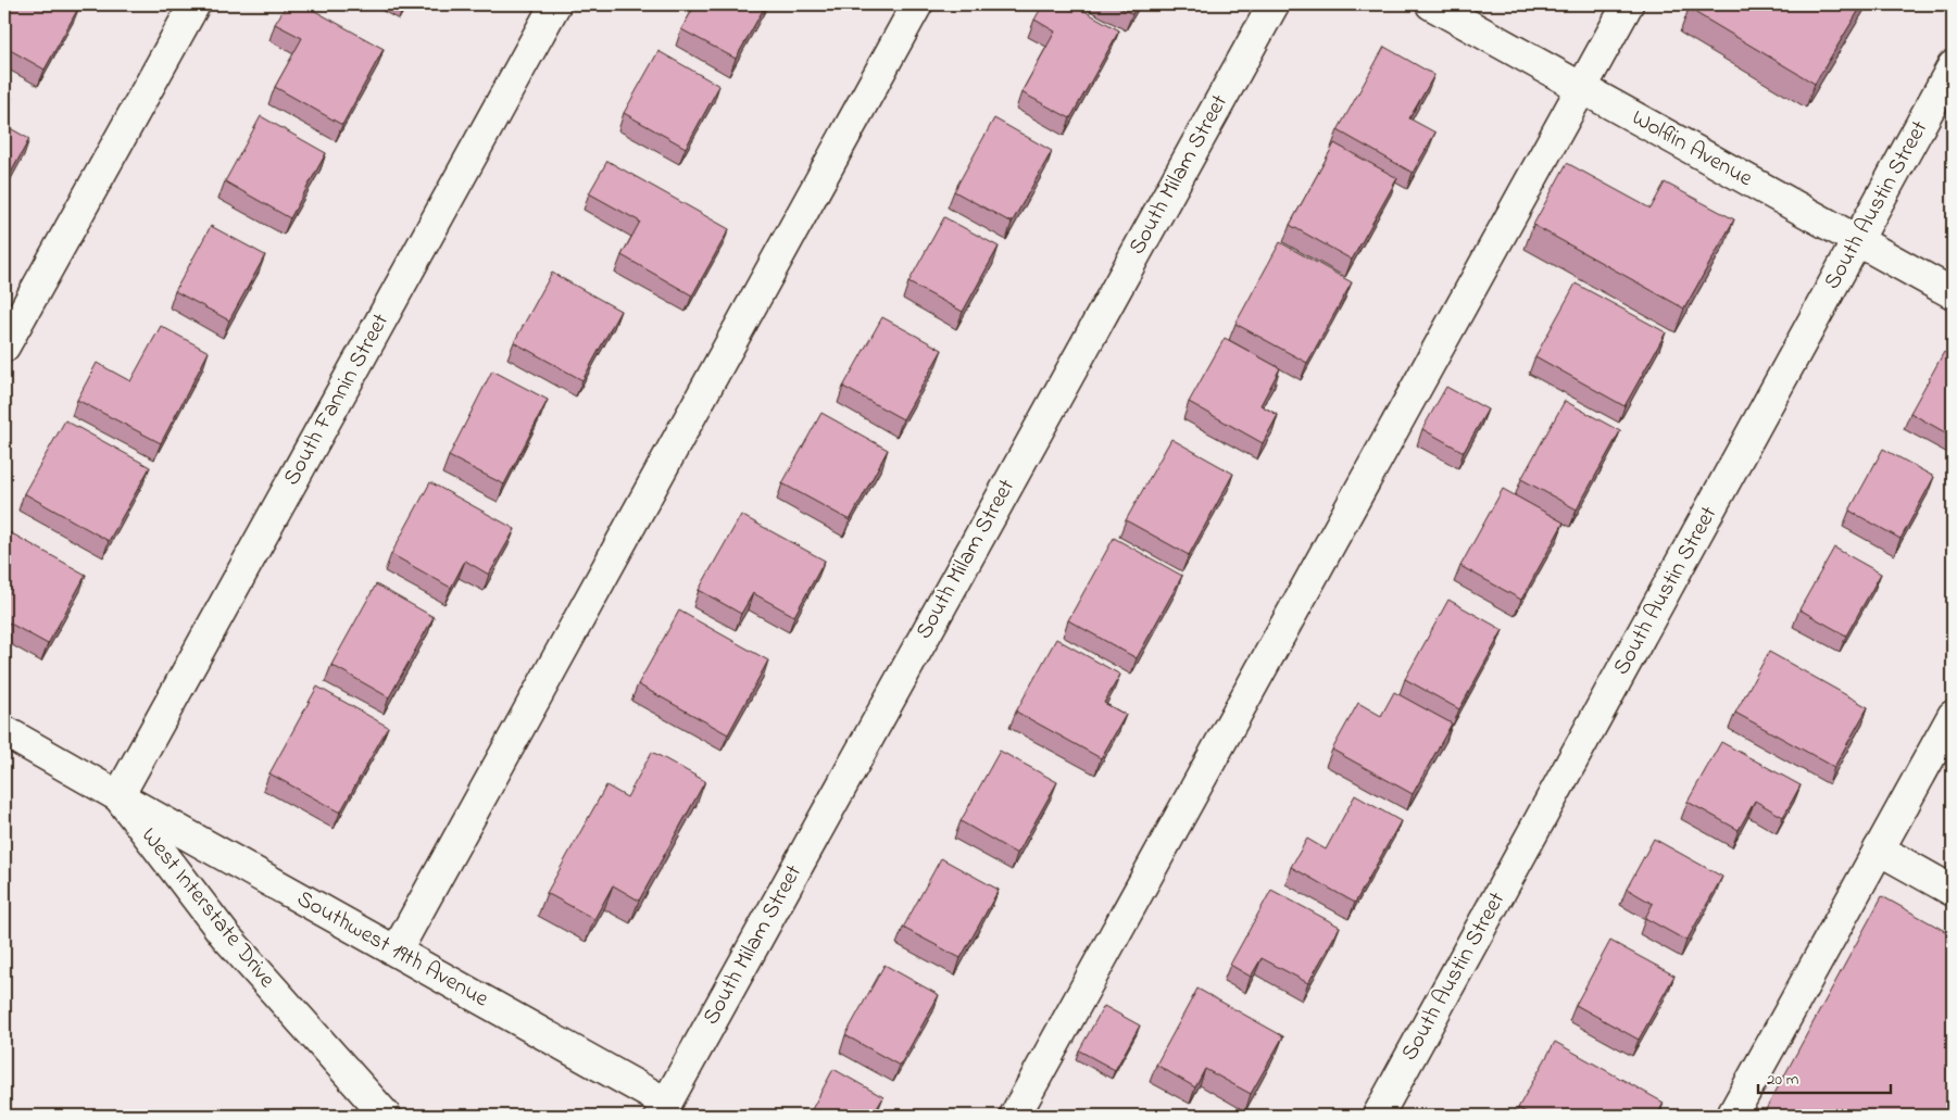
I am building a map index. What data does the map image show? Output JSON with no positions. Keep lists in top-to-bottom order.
{
  "streets": {
    "street": [
      "Wolflin Avenue",
      "South Milam Street",
      "South Austin Street",
      "South Fannin Street",
      "West Interstate Drive",
      "Southwest 19th Avenue"
    ]
  },
  "crossings": [
    ["Wolflin Avenue", "South Austin Street"],
    ["South Milam Street", "Southwest 19th Avenue"],
    ["South Fannin Street", "West Interstate Drive"],
    ["South Fannin Street", "Southwest 19th Avenue"],
    ["West Interstate Drive", "Southwest 19th Avenue"]
  ],
  "scale_bar": "20 m"
}
